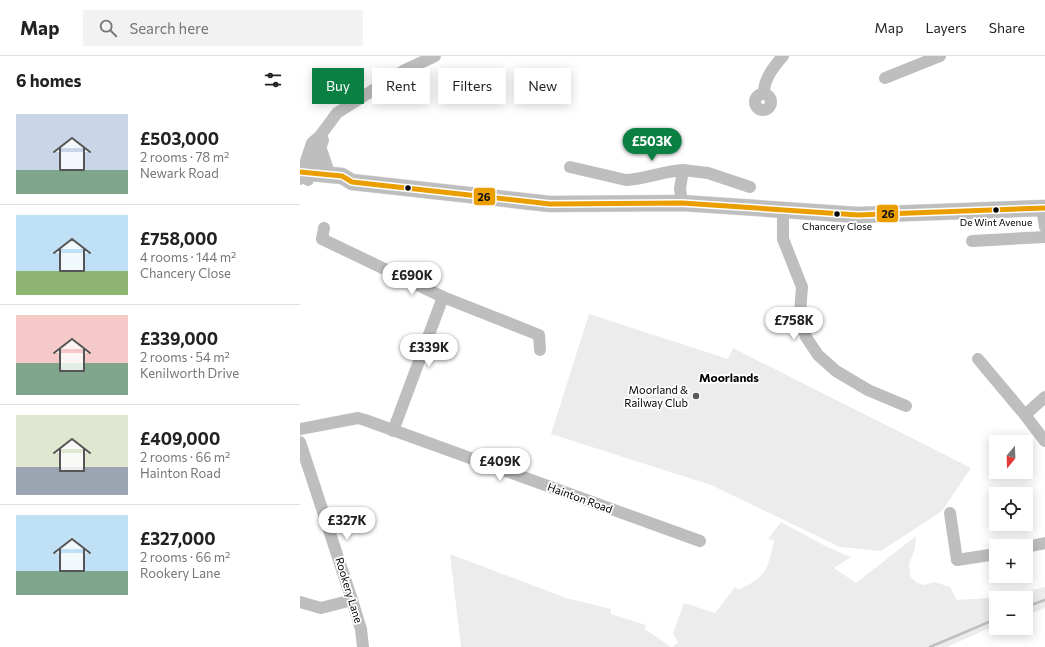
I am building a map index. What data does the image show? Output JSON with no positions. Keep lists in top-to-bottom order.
{
  "streets": {
    "street": ["Hainton Road", "Rookery Lane"]
  },
  "districts": ["Moorlands"],
  "places": ["De Wint Avenue", "Chancery Close", "Moorland & Railway Club"],
  "lines": ["transit line 26"],
  "north": "bottom",
  "page": {
    "header": "Map",
    "search": "Search here",
    "nav": ["Map", "Layers", "Share"],
    "heading": "6 homes",
    "chip": [
      "Buy",
      "Rent",
      "Filters",
      "New"
    ],
    "list": [
      {
        "name": "£503,000",
        "note": "2 rooms · 78 m² · Newark Road"
      },
      {
        "name": "£758,000",
        "note": "4 rooms · 144 m² · Chancery Close"
      },
      {
        "name": "£339,000",
        "note": "2 rooms · 54 m² · Kenilworth Drive"
      },
      {
        "name": "£409,000",
        "note": "2 rooms · 66 m² · Hainton Road"
      },
      {
        "name": "£327,000",
        "note": "2 rooms · 66 m² · Rookery Lane"
      }
    ],
    "price": [
      "£503K",
      "£690K",
      "£758K",
      "£339K",
      "£409K",
      "£327K"
    ],
    "map_buttons": ["+", "−"]
  }
}
